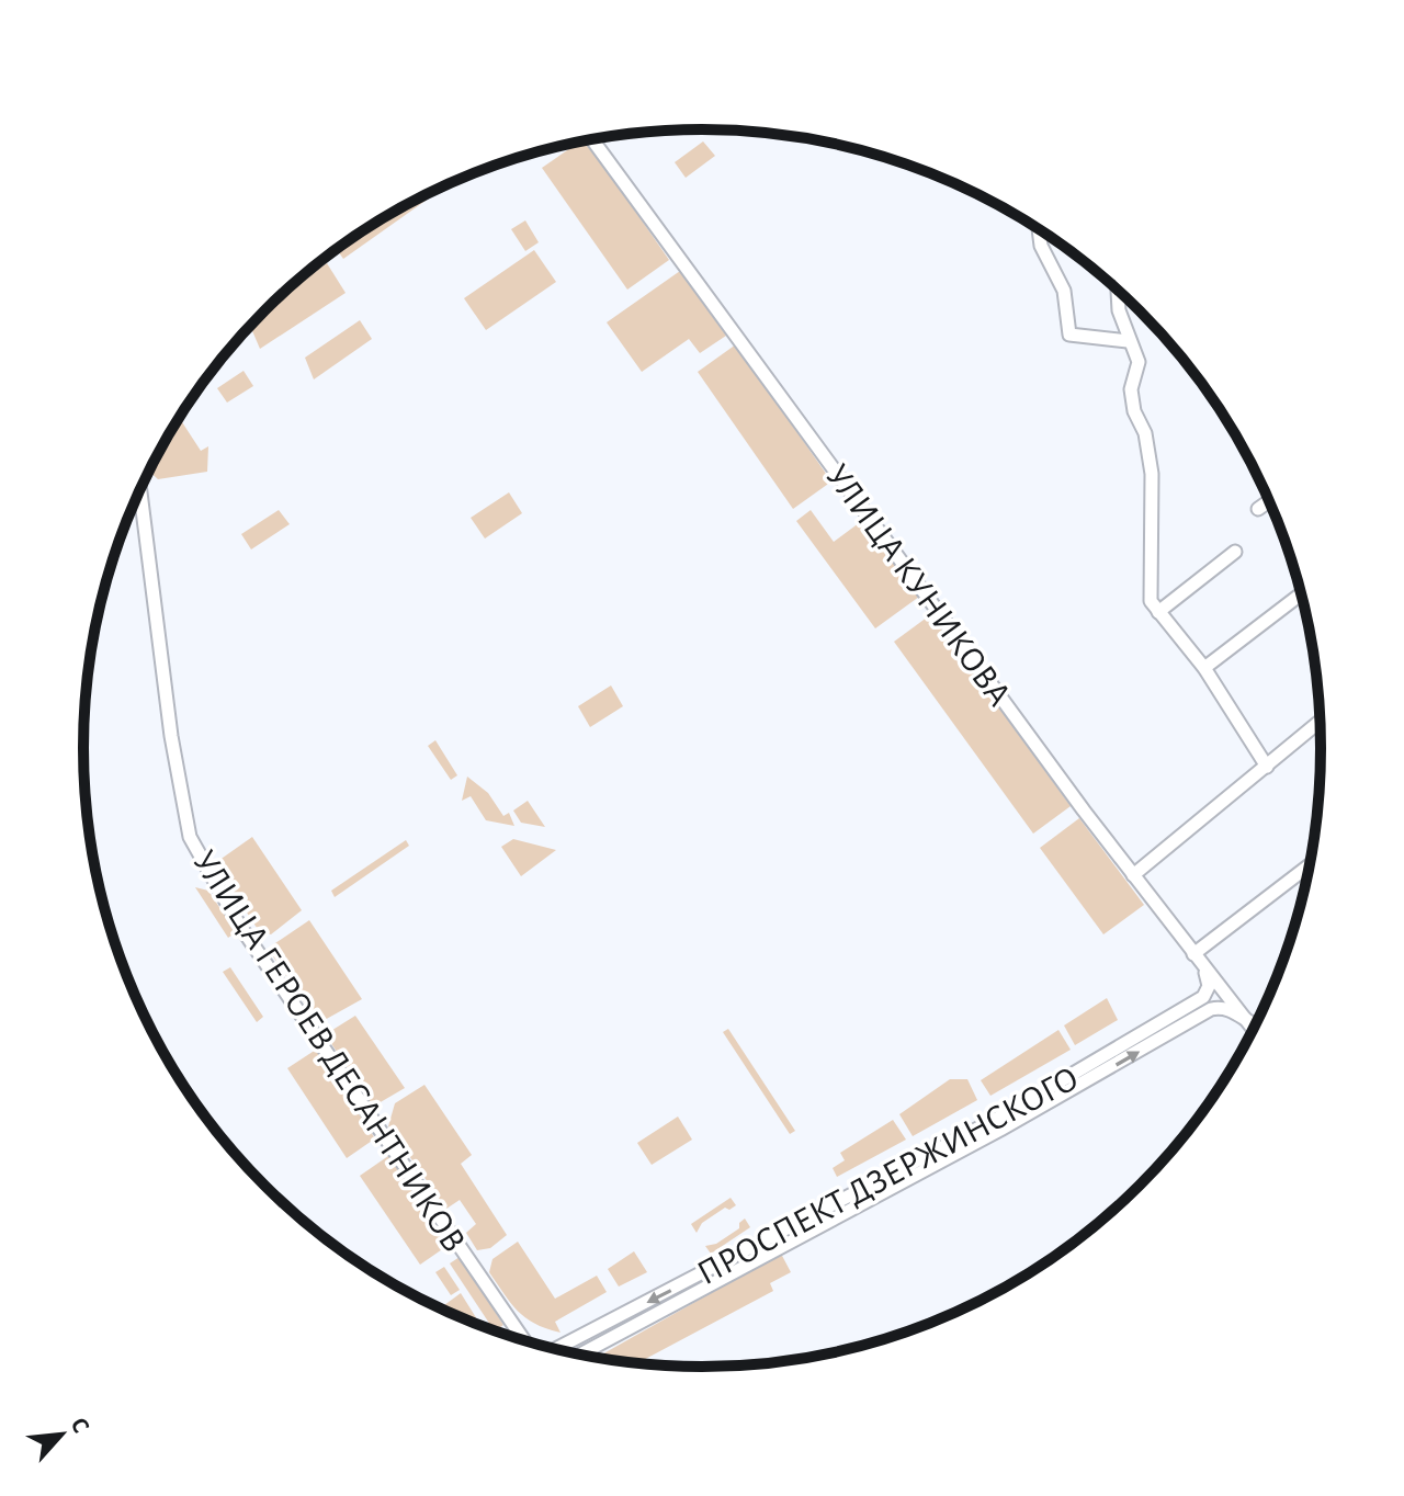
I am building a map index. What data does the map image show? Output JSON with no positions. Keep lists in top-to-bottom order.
{
  "streets": {
    "street": ["УЛИЦА КУНИКОВА", "УЛИЦА ГЕРОЕВ ДЕСАНТНИКОВ", "ПРОСПЕКТ ДЗЕРЖИНСКОГО"]
  },
  "north": "top right"
}
